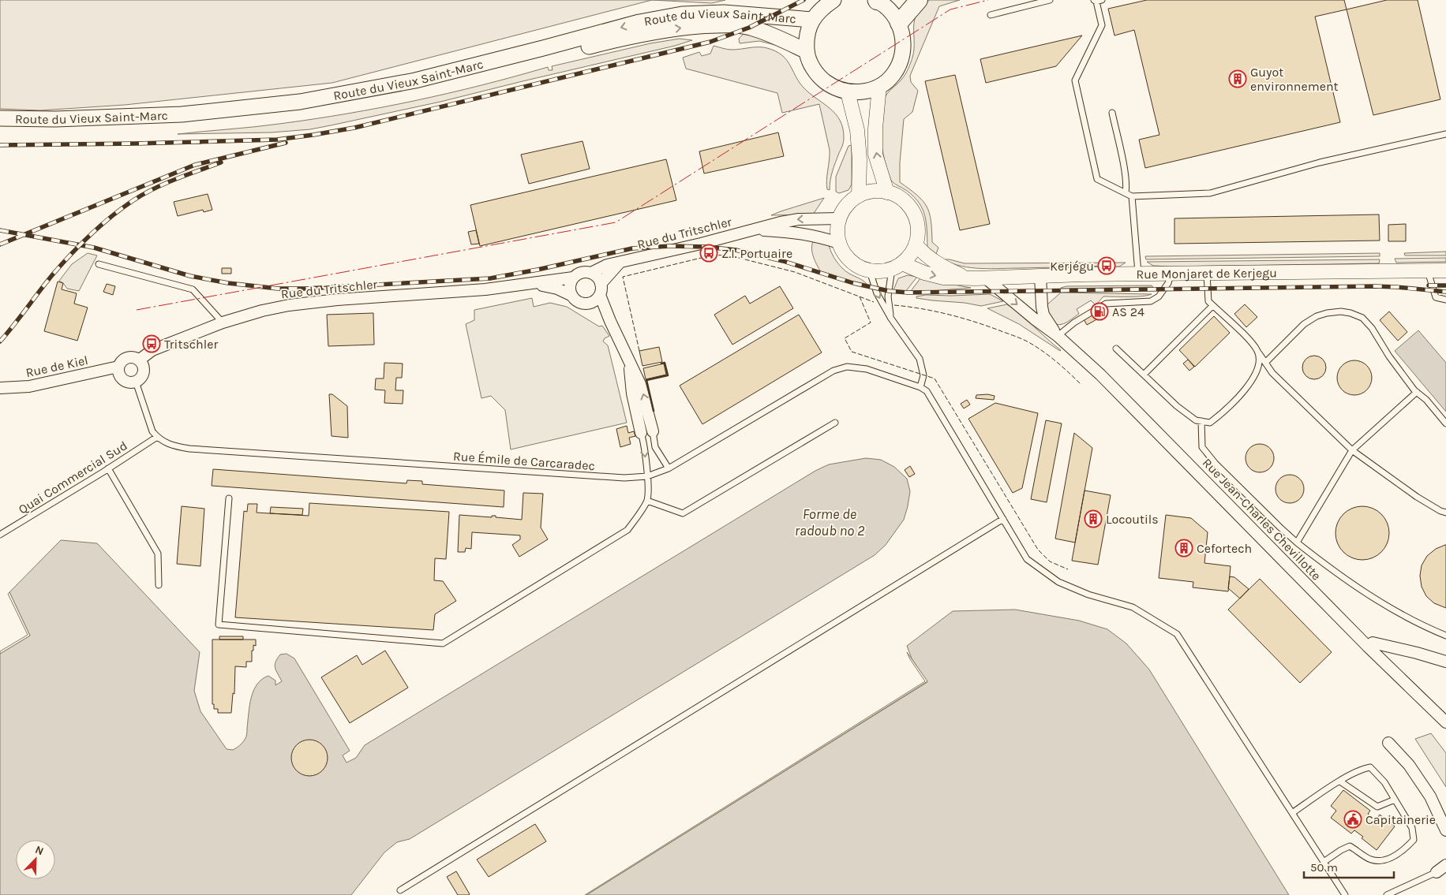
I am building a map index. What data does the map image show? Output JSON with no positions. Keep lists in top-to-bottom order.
{
  "streets": {
    "main road": ["Route du Vieux Saint-Marc"],
    "street": [
      "Rue du Tritschler",
      "Rue Monjaret de Kerjegu",
      "Rue de Kiel",
      "Rue Jean-Charles Chevillotte"
    ],
    "lane": ["Rue Émile de Carcaradec", "Quai Commercial Sud"]
  },
  "crossings": [
    ["Rue du Tritschler", "Rue Monjaret de Kerjegu"],
    ["Rue du Tritschler", "Rue de Kiel"],
    ["Rue Monjaret de Kerjegu", "Rue Jean-Charles Chevillotte"],
    ["Rue Émile de Carcaradec", "Quai Commercial Sud"]
  ],
  "water": ["Forme de radoub nº 2"],
  "places": {
    "building": ["Guyot environnement", "Locoutils", "Cefortech"],
    "bus stop": ["Z.I. Portuaire", "Kerjégu", "Tritschler"],
    "fuel station": ["AS 24"],
    "public building": ["Capitainerie"]
  },
  "scale_bar": "50 m",
  "north": "top right"
}
